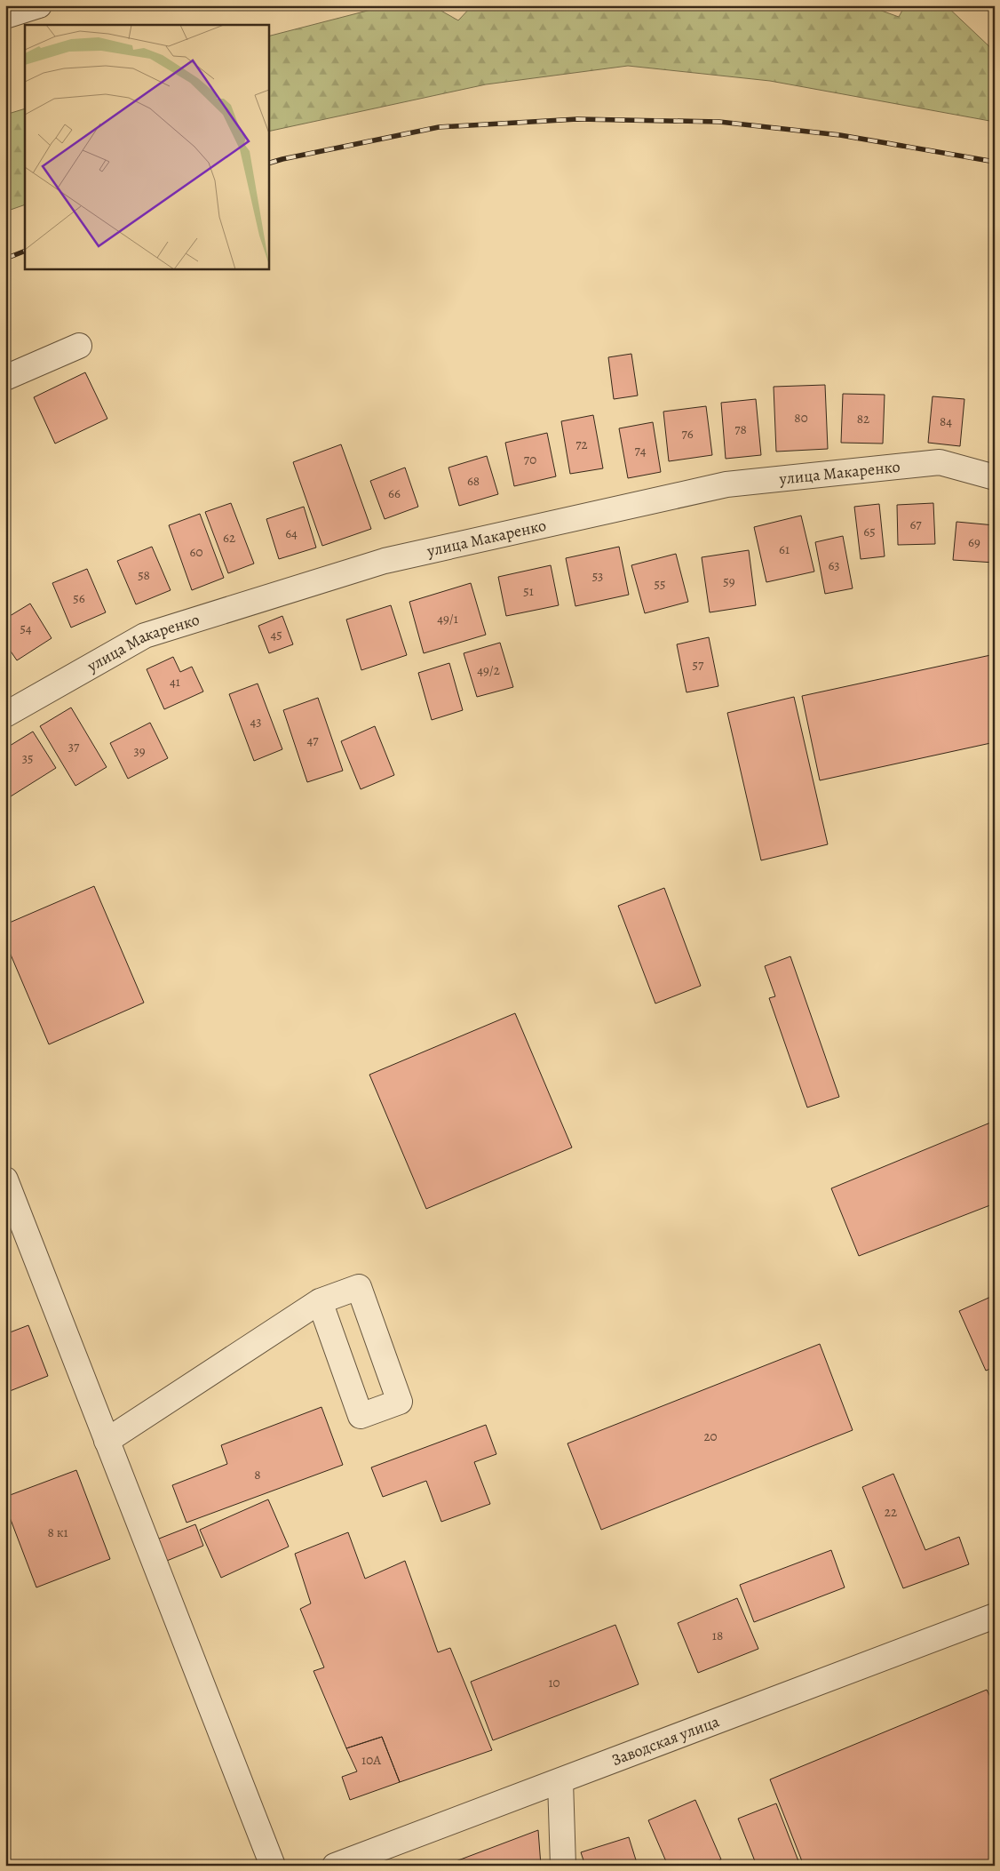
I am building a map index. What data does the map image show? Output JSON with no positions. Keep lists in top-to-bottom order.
{
  "streets": {
    "street": ["улица Макаренко", "Заводская улица"]
  },
  "house_numbers": [
    "80",
    "82",
    "84",
    "78",
    "76",
    "72",
    "74",
    "70",
    "68",
    "66",
    "67",
    "65",
    "64",
    "62",
    "69",
    "61",
    "60",
    "63",
    "58",
    "53",
    "59",
    "55",
    "51",
    "56",
    "49/1",
    "54",
    "45",
    "57",
    "49/2",
    "41",
    "43",
    "47",
    "37",
    "39",
    "35",
    "20",
    "8",
    "22",
    "8 к1",
    "18",
    "10",
    "10А"
  ]
}
